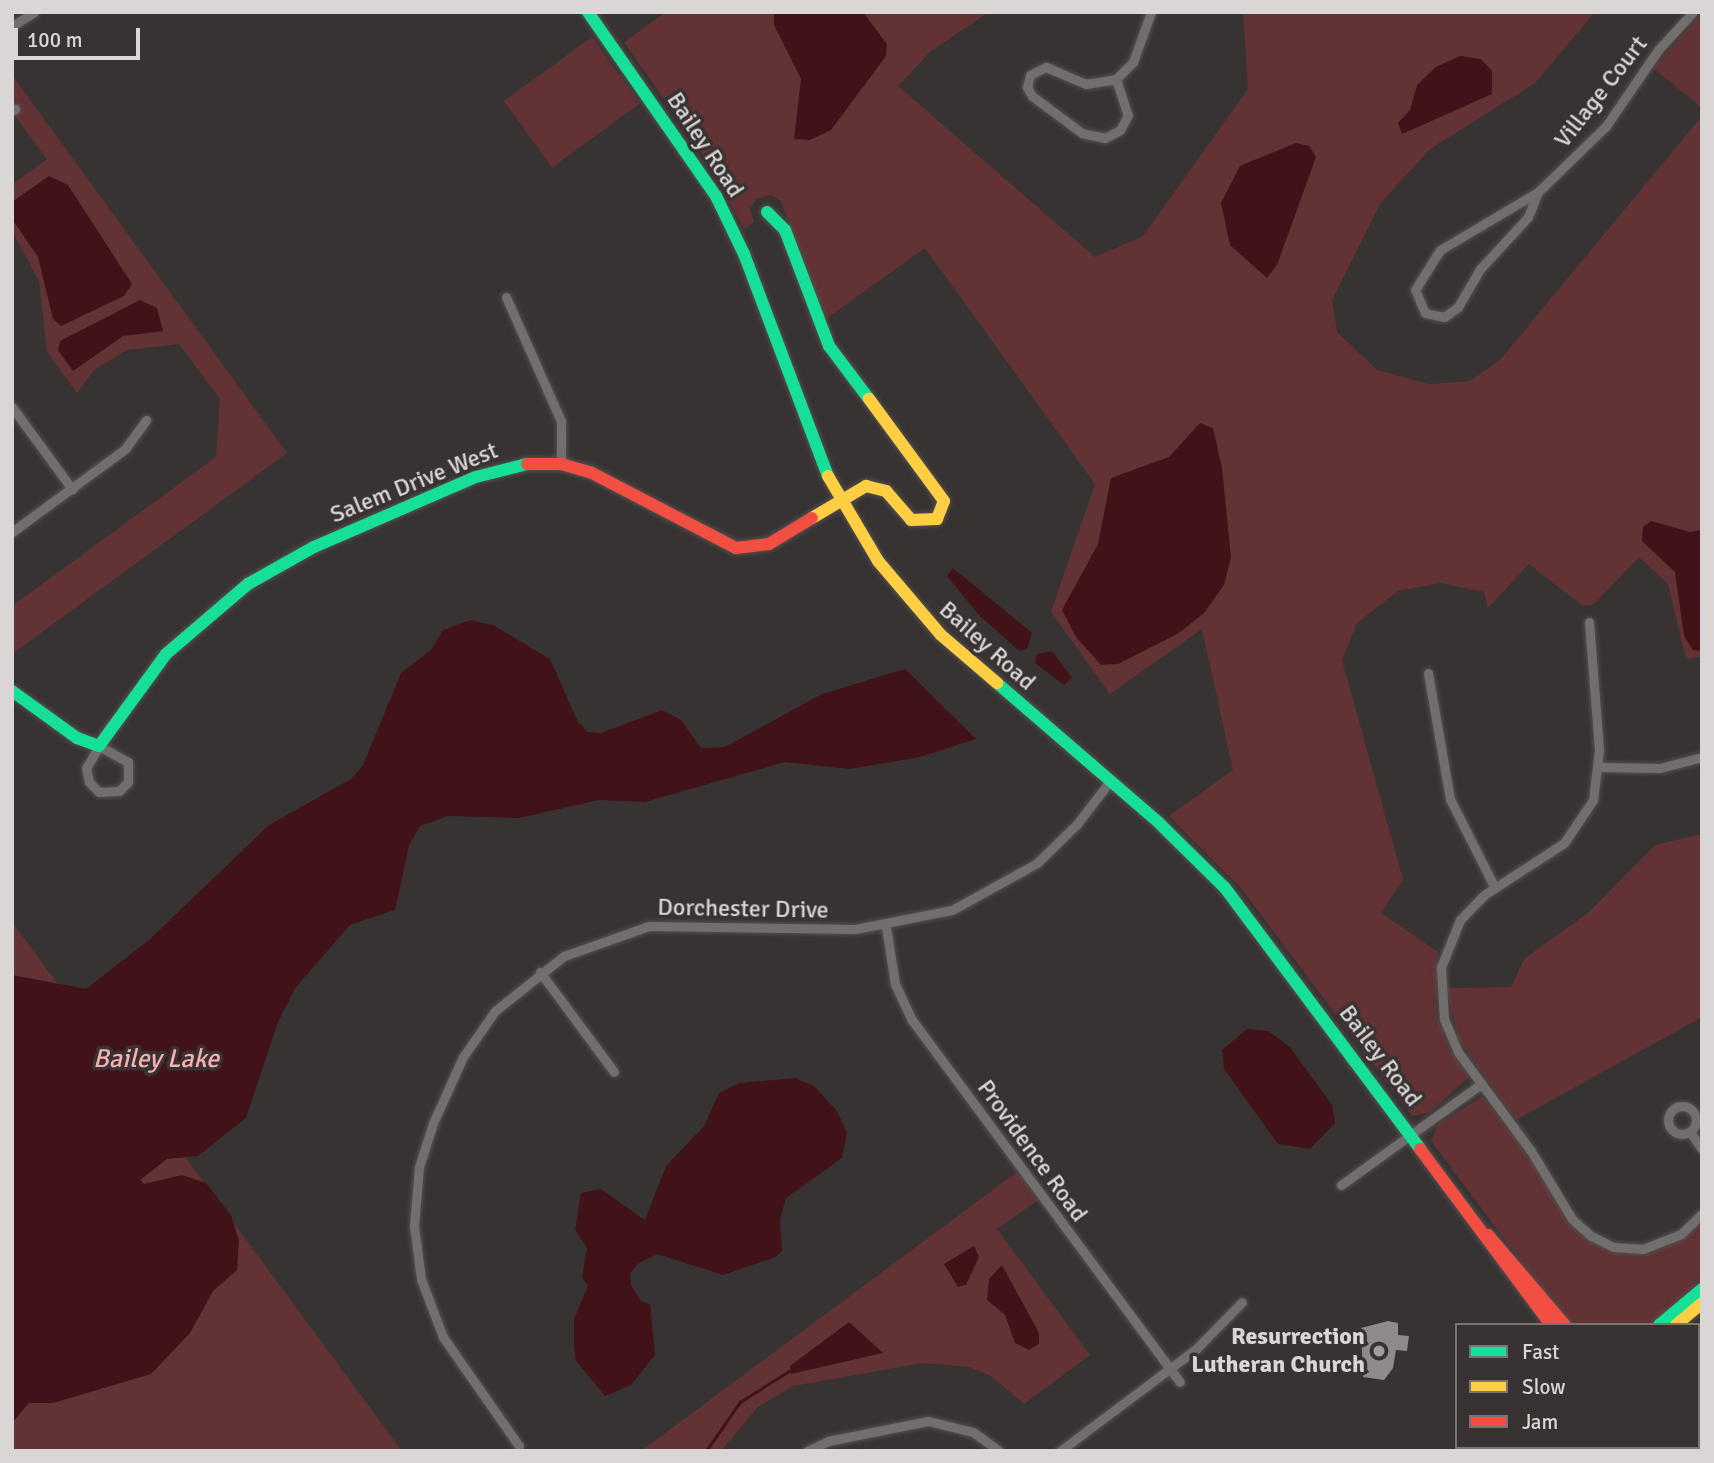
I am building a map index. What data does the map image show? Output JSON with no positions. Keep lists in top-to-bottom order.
{
  "streets": {
    "main road": ["Bailey Road", "Salem Drive West"],
    "street": ["Village Court", "Dorchester Drive", "Providence Road"]
  },
  "crossings": [
    ["Bailey Road", "Salem Drive West"],
    ["Bailey Road", "Dorchester Drive"],
    ["Dorchester Drive", "Providence Road"]
  ],
  "water": ["Bailey Lake"],
  "places": ["Resurrection Lutheran Church"],
  "legend": ["Fast", "Slow", "Jam"],
  "scale_bar": "100 m"
}
